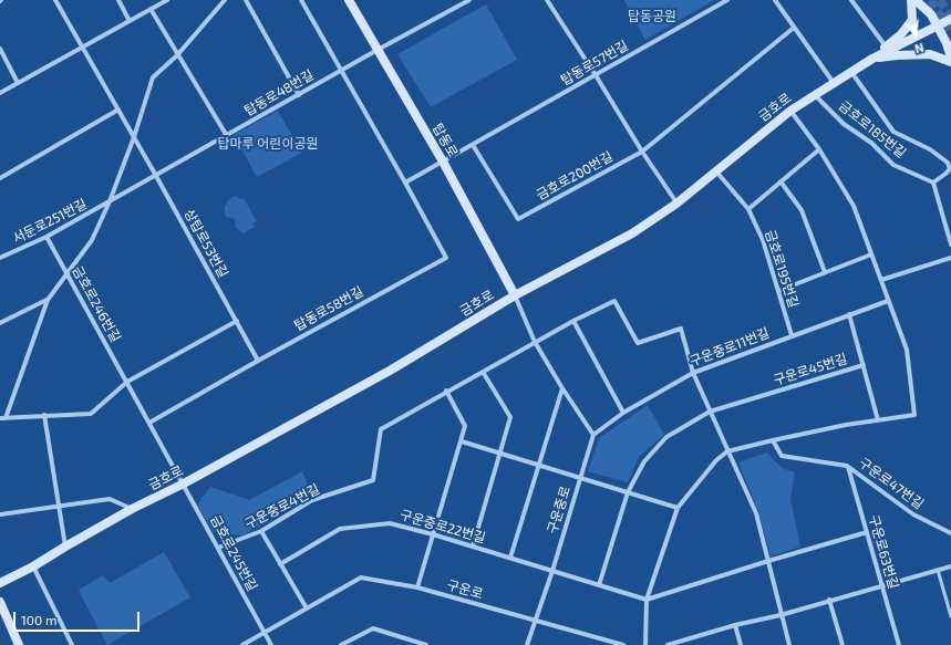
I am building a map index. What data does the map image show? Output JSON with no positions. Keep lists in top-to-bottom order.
{
  "streets": {
    "street": [
      "탑동로57번길",
      "탑동로48번길",
      "금호로",
      "금호로185번길",
      "탑동로",
      "금호로200번길",
      "서둔로251번길",
      "상탑로53번길",
      "금호로195번길",
      "금호로246번길",
      "탑동로58번길",
      "구운중로11번길",
      "구운로45번길",
      "구운로47번길",
      "구운중로4번길",
      "구운중로",
      "구운중로22번길",
      "구운로63번길",
      "금호로245번길",
      "구운로"
    ]
  },
  "crossings": [
    ["탑동로57번길", "탑동로"],
    ["탑동로57번길", "금호로200번길"],
    ["탑동로48번길", "탑동로"],
    ["탑동로48번길", "서둔로251번길"],
    ["탑동로48번길", "상탑로53번길"],
    ["탑동로48번길", "탑동로58번길"],
    ["금호로", "금호로185번길"],
    ["금호로", "탑동로"],
    ["금호로", "금호로195번길"],
    ["금호로", "금호로246번길"],
    ["금호로", "금호로245번길"],
    ["서둔로251번길", "상탑로53번길"],
    ["서둔로251번길", "금호로246번길"],
    ["상탑로53번길", "탑동로58번길"],
    ["금호로195번길", "구운중로11번길"],
    ["금호로246번길", "탑동로58번길"],
    ["금호로246번길", "금호로245번길"],
    ["구운중로11번길", "구운중로4번길"],
    ["구운중로11번길", "구운중로"],
    ["구운로45번길", "구운중로22번길"],
    ["구운로47번길", "구운로63번길"],
    ["구운중로4번길", "금호로245번길"],
    ["구운중로", "구운중로22번길"],
    ["구운중로", "구운로"],
    ["금호로245번길", "구운로"]
  ],
  "parks": ["탑동공원", "탑마루 어린이공원"],
  "scale_bar": "100 m",
  "north": "bottom"
}
